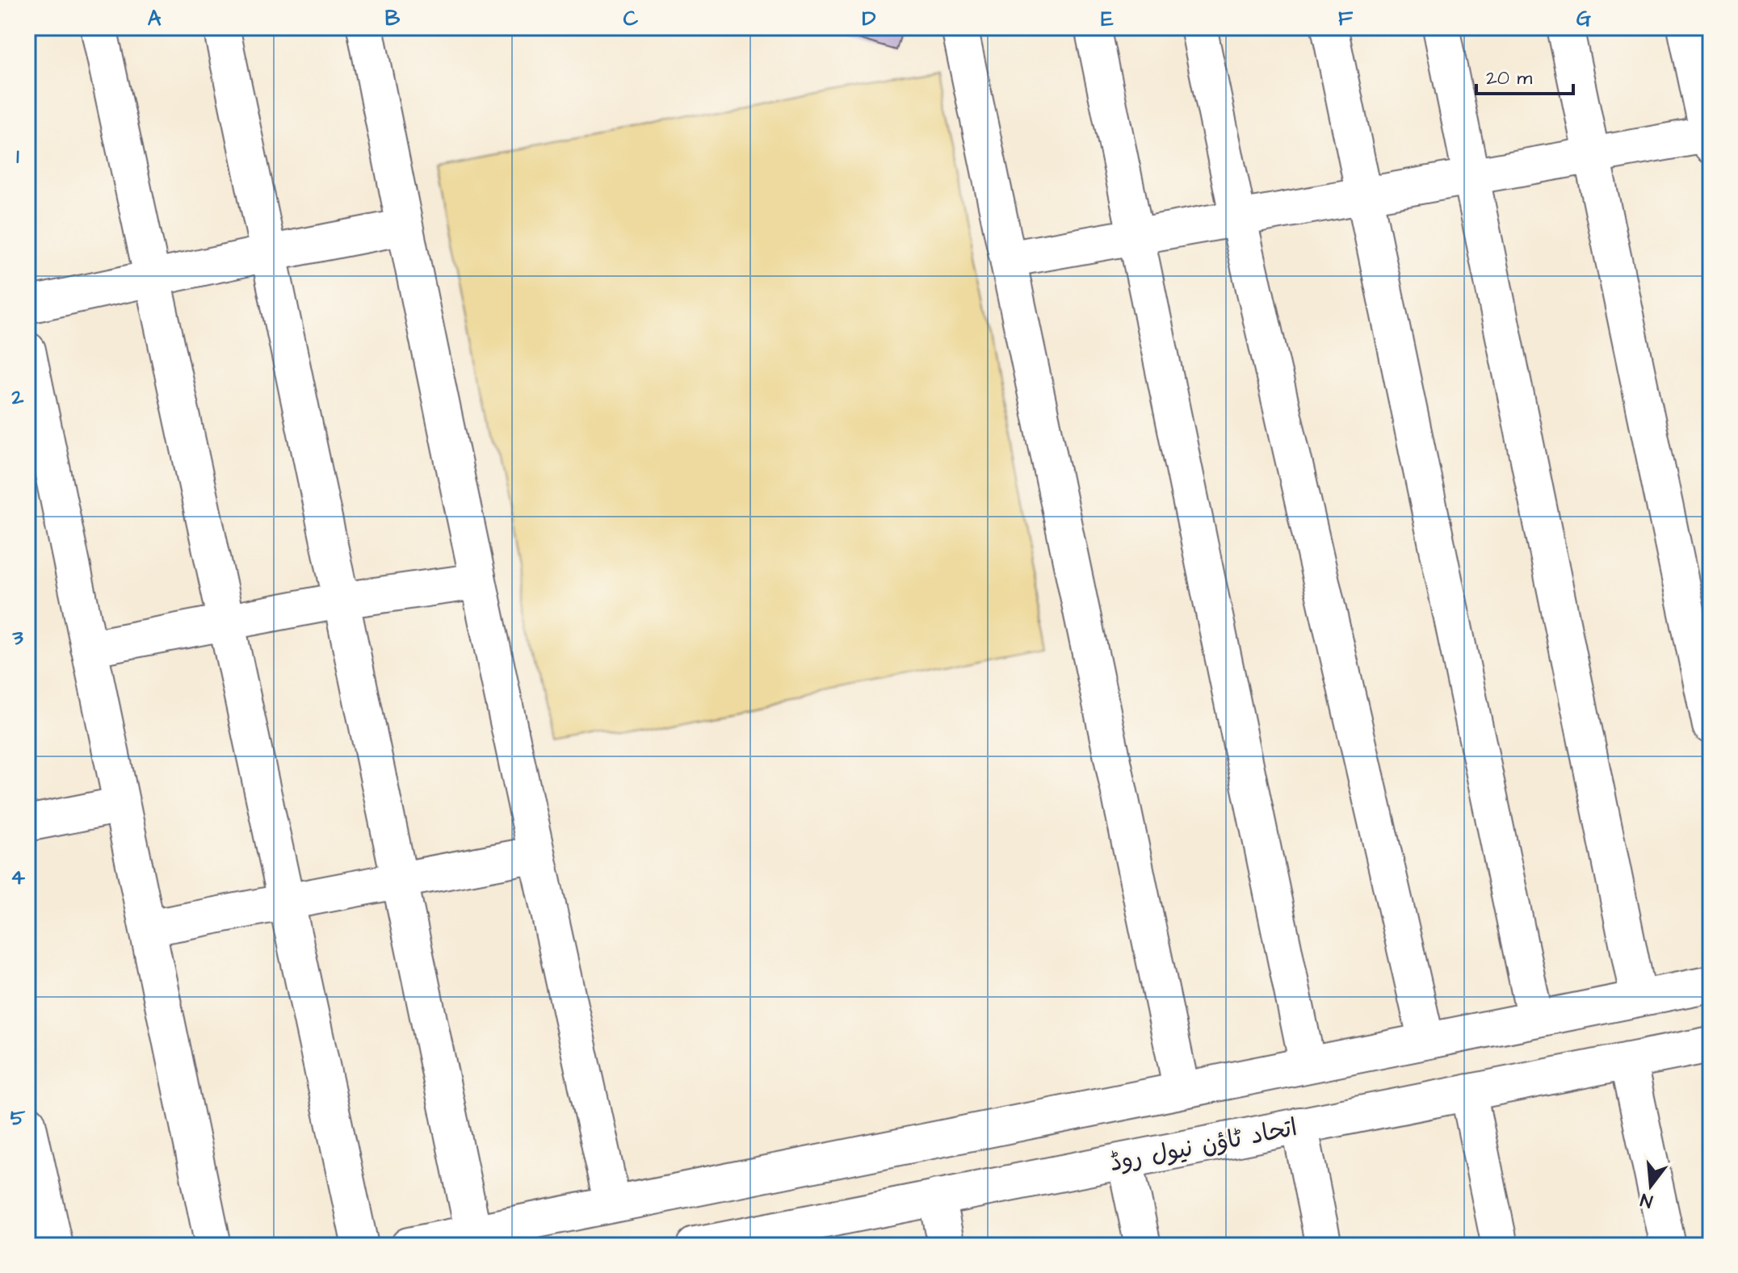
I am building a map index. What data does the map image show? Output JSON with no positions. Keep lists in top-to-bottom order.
{
  "streets": {
    "street": ["اتحاد ٹاؤن نیول روڈ"]
  },
  "scale_bar": "20 m",
  "north": "bottom",
  "grid": {
    "columns": [
      "A",
      "B",
      "C",
      "D",
      "E",
      "F",
      "G"
    ],
    "rows": [
      "1",
      "2",
      "3",
      "4",
      "5"
    ]
  }
}
